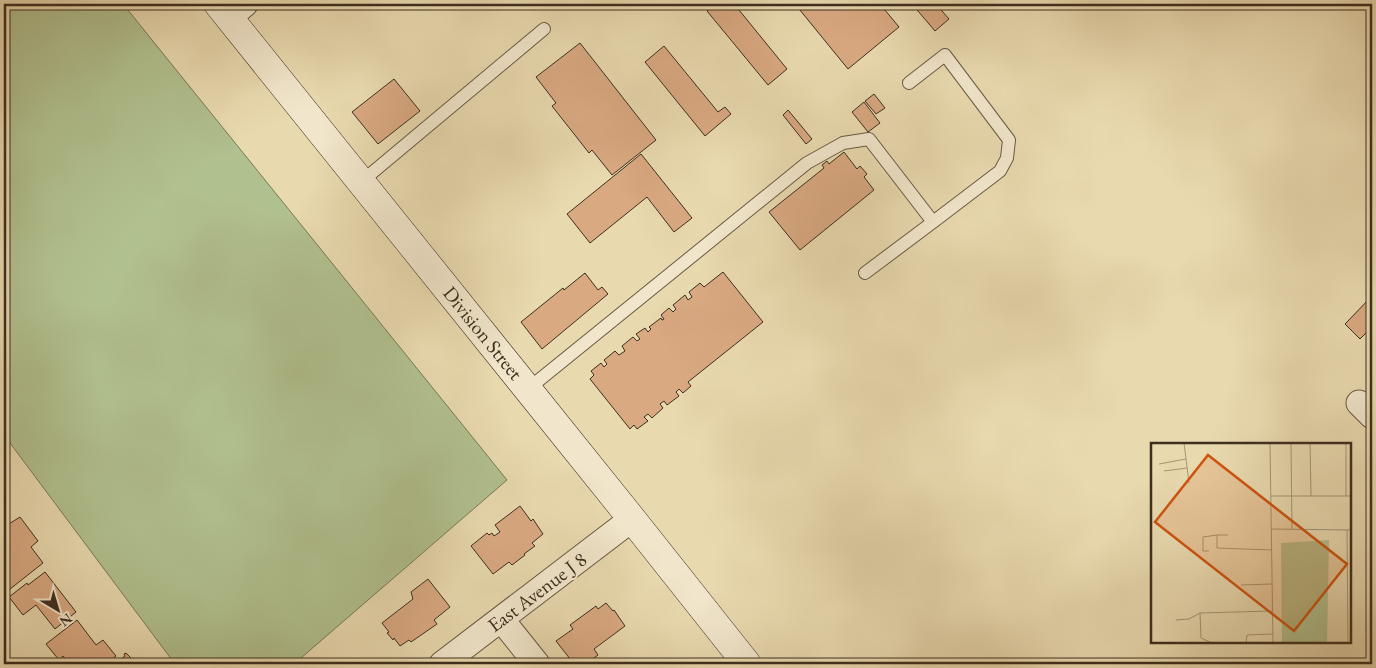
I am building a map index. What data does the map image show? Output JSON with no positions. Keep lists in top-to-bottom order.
{
  "streets": {
    "main road": ["Division Street"],
    "street": ["East Avenue J 8"]
  },
  "crossings": [
    ["Division Street", "East Avenue J 8"]
  ],
  "north": "bottom right"
}
